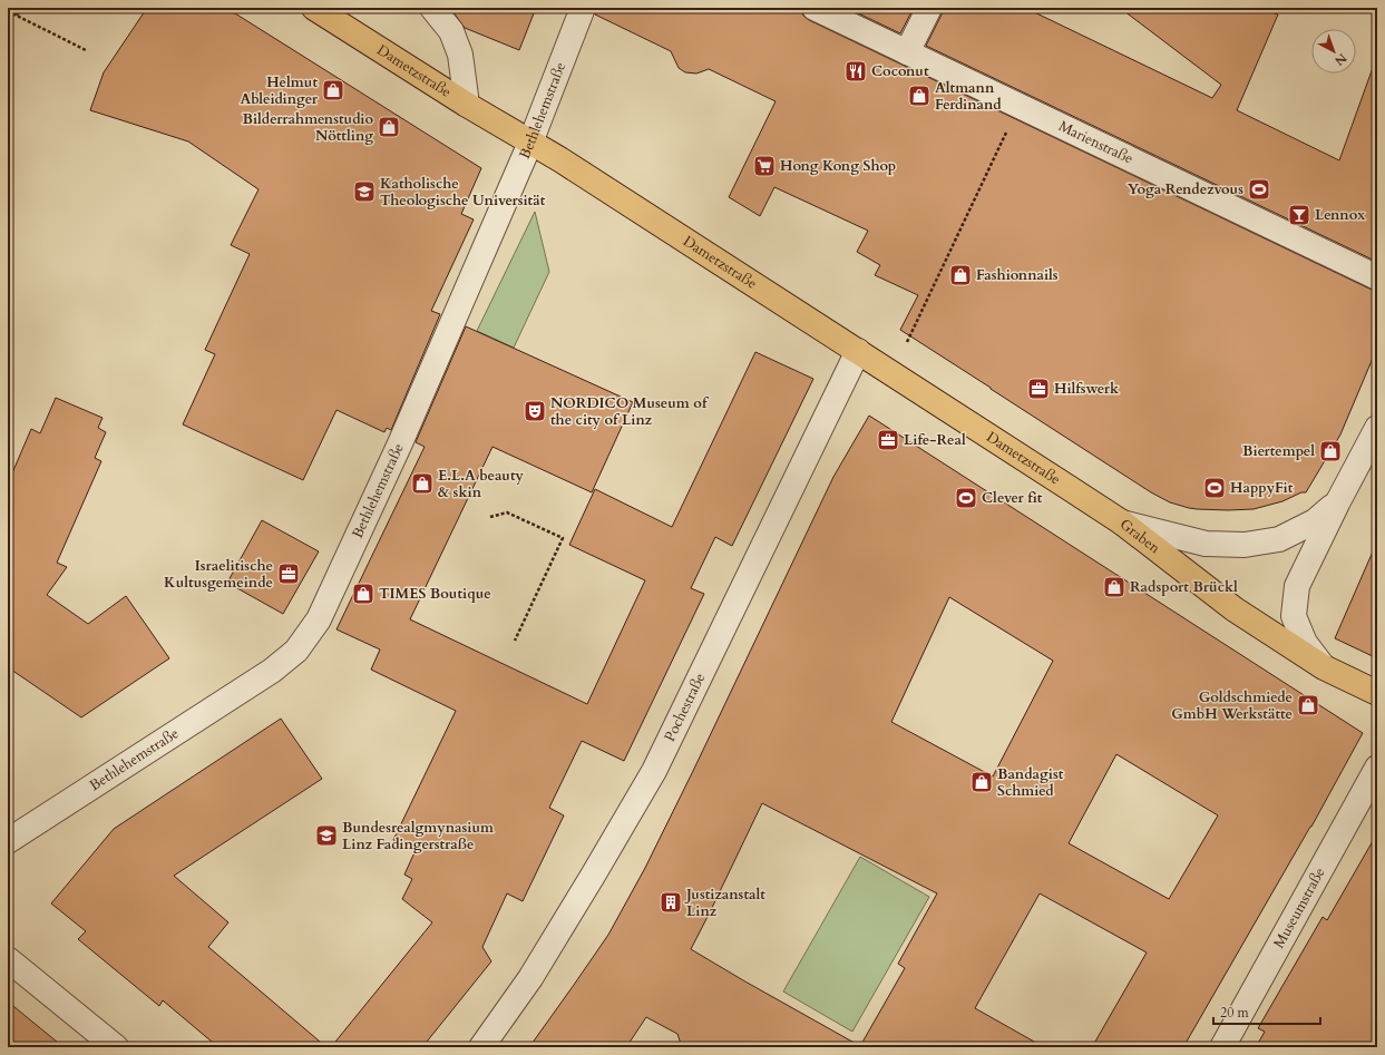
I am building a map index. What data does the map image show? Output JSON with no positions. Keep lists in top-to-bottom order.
{
  "streets": {
    "main road": ["Dametzstraße", "Graben"],
    "street": [
      "Bethlehemstraße",
      "Marienstraße",
      "Pochestraße",
      "Museumstraße"
    ]
  },
  "crossings": [
    ["Dametzstraße", "Bethlehemstraße"],
    ["Dametzstraße", "Graben"],
    ["Dametzstraße", "Pochestraße"]
  ],
  "places": {
    "restaurant": ["Coconut"],
    "shop": [
      "Helmut Ableidinger",
      "Altmann Ferdinand",
      "Bilderrahmenstudio Nöttling",
      "Fashionnails",
      "Biertempel",
      "E.L.A beauty & skin",
      "Radsport Brückl",
      "TIMES Boutique",
      "Goldschmiede GmbH Werkstätte",
      "Bandagist Schmied"
    ],
    "supermarket": ["Hong Kong Shop"],
    "sports": ["Yoga Rendezvous", "HappyFit", "Clever fit"],
    "school or university": ["Katholische Theologische Universität", "Bundesrealgmynasium Linz Fadingerstraße"],
    "bar": ["Lennox"],
    "office": ["Hilfswerk", "Life-Real", "Israelitische Kultusgemeinde"],
    "theatre": ["NORDICO Museum of the city of Linz"],
    "building": ["Justizanstalt Linz"]
  },
  "scale_bar": "20 m",
  "north": "bottom right"
}
